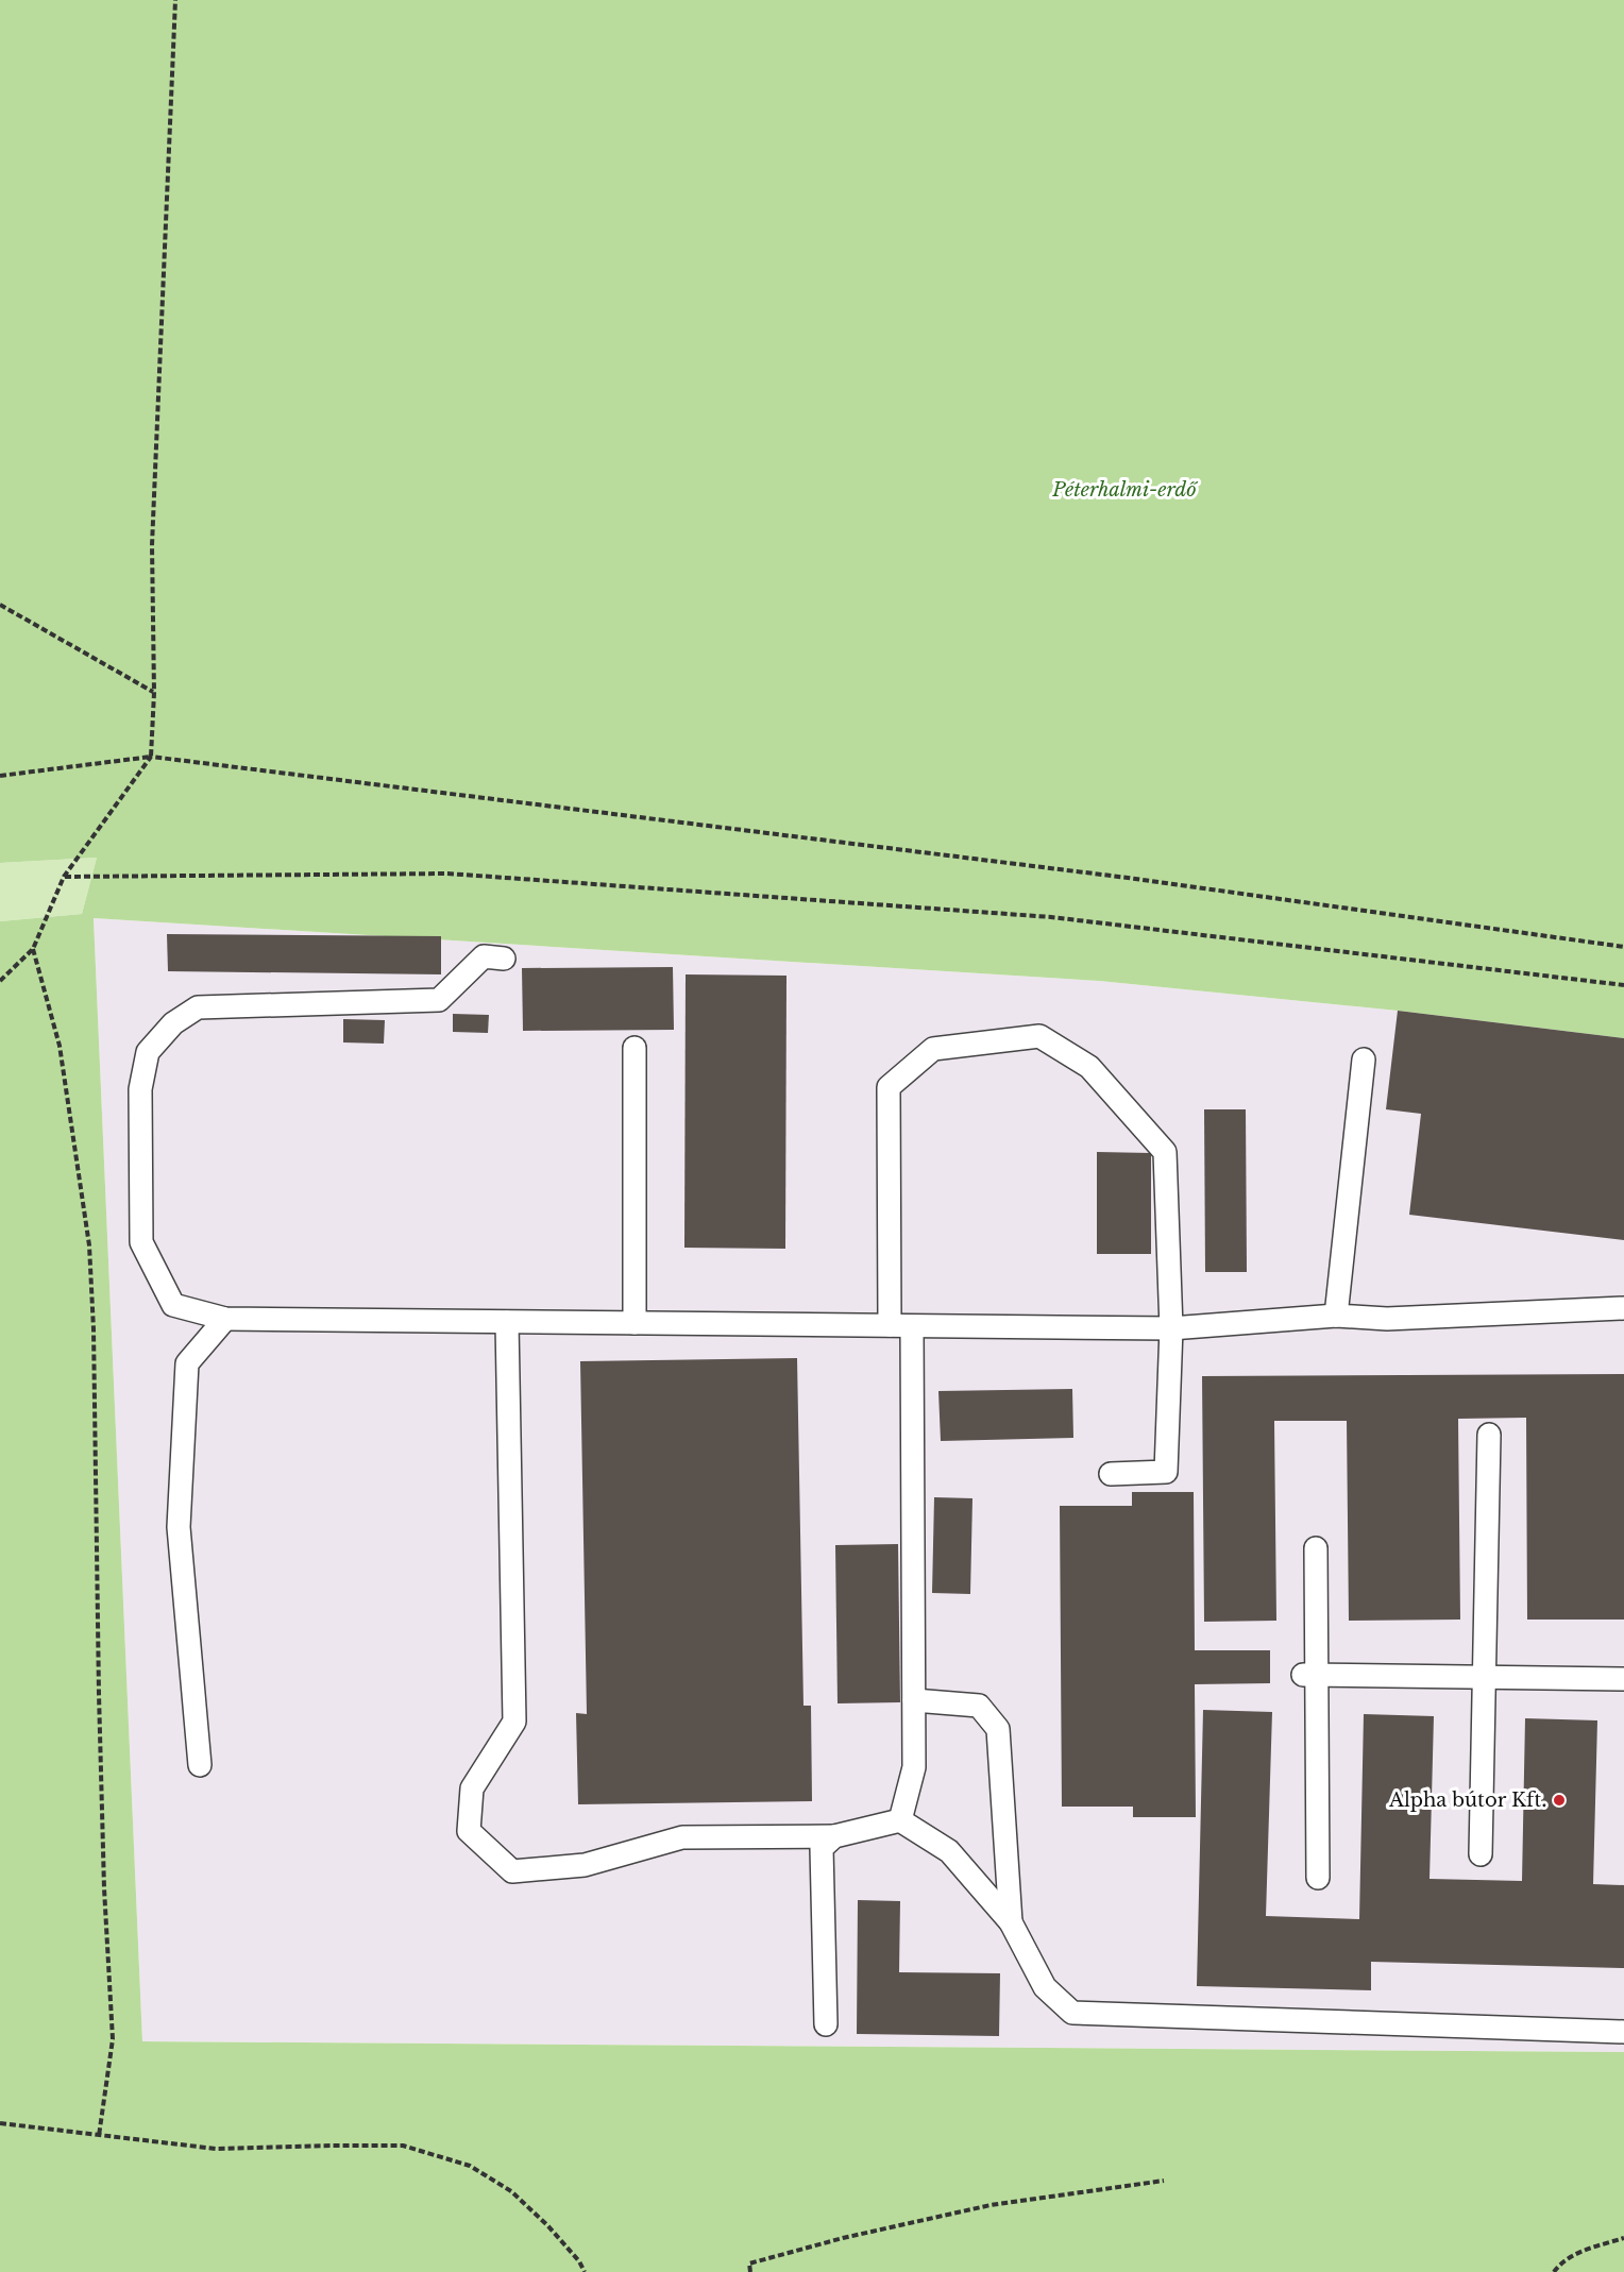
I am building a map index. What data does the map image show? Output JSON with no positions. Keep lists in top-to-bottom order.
{
  "parks": ["Péterhalmi-erdő"],
  "places": ["Alpha bútor Kft."]
}
